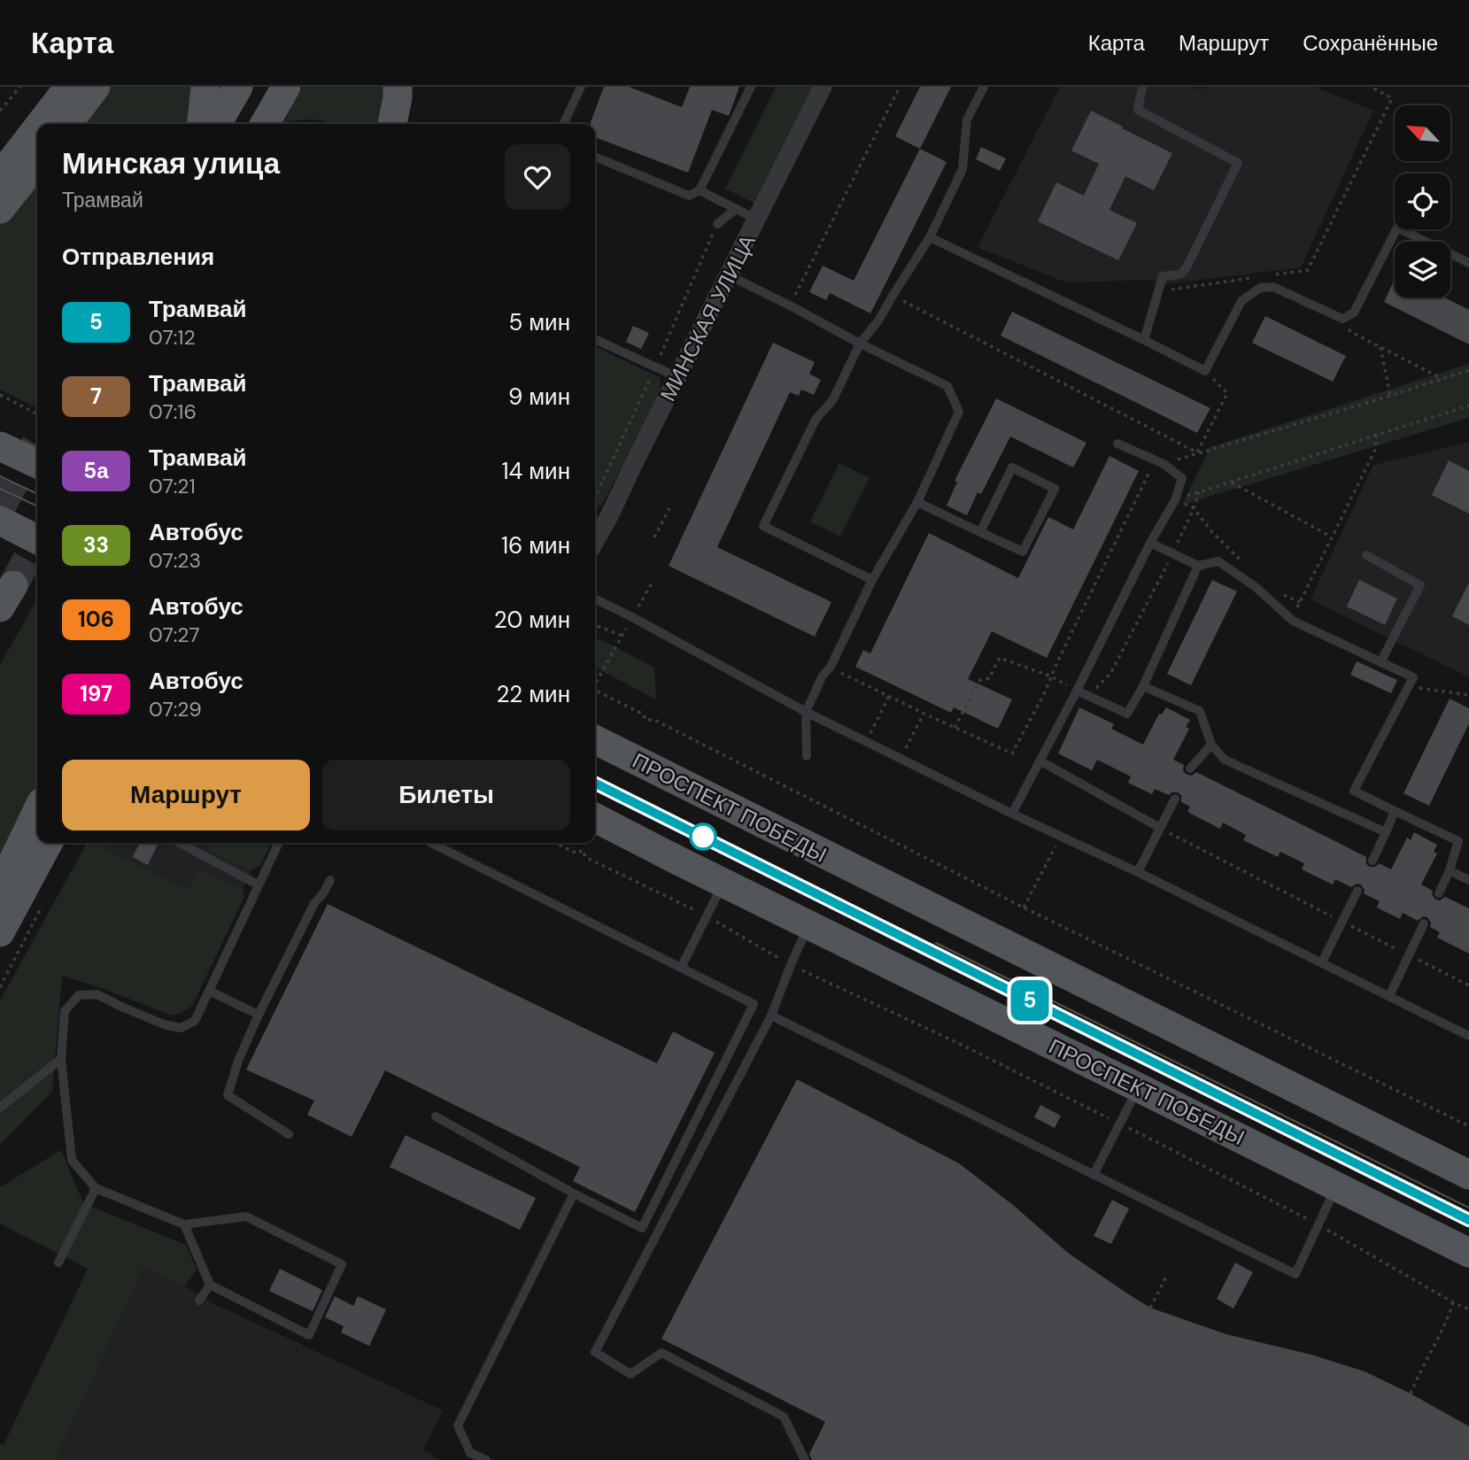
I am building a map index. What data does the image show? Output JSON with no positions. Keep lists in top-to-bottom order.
{
  "streets": {
    "main road": ["ПРОСПЕКТ ПОБЕДЫ"],
    "street": ["МИНСКАЯ УЛИЦА"]
  },
  "lines": ["tram line 5"],
  "north": "top left",
  "page": {
    "header": "Карта",
    "nav": ["Карта", "Маршрут", "Сохранённые"],
    "on_map": "5",
    "heading": [
      ["Минская улица", "Трамвай"],
      "Отправления"
    ],
    "list": [
      {
        "mark": "5",
        "name": "Трамвай",
        "note": "07:12",
        "value": "5 мин"
      },
      {
        "mark": "7",
        "name": "Трамвай",
        "note": "07:16",
        "value": "9 мин"
      },
      {
        "mark": "5а",
        "name": "Трамвай",
        "note": "07:21",
        "value": "14 мин"
      },
      {
        "mark": "33",
        "name": "Автобус",
        "note": "07:23",
        "value": "16 мин"
      },
      {
        "mark": "106",
        "name": "Автобус",
        "note": "07:27",
        "value": "20 мин"
      },
      {
        "mark": "197",
        "name": "Автобус",
        "note": "07:29",
        "value": "22 мин"
      }
    ],
    "buttons": ["Маршрут", "Билеты"]
  }
}
